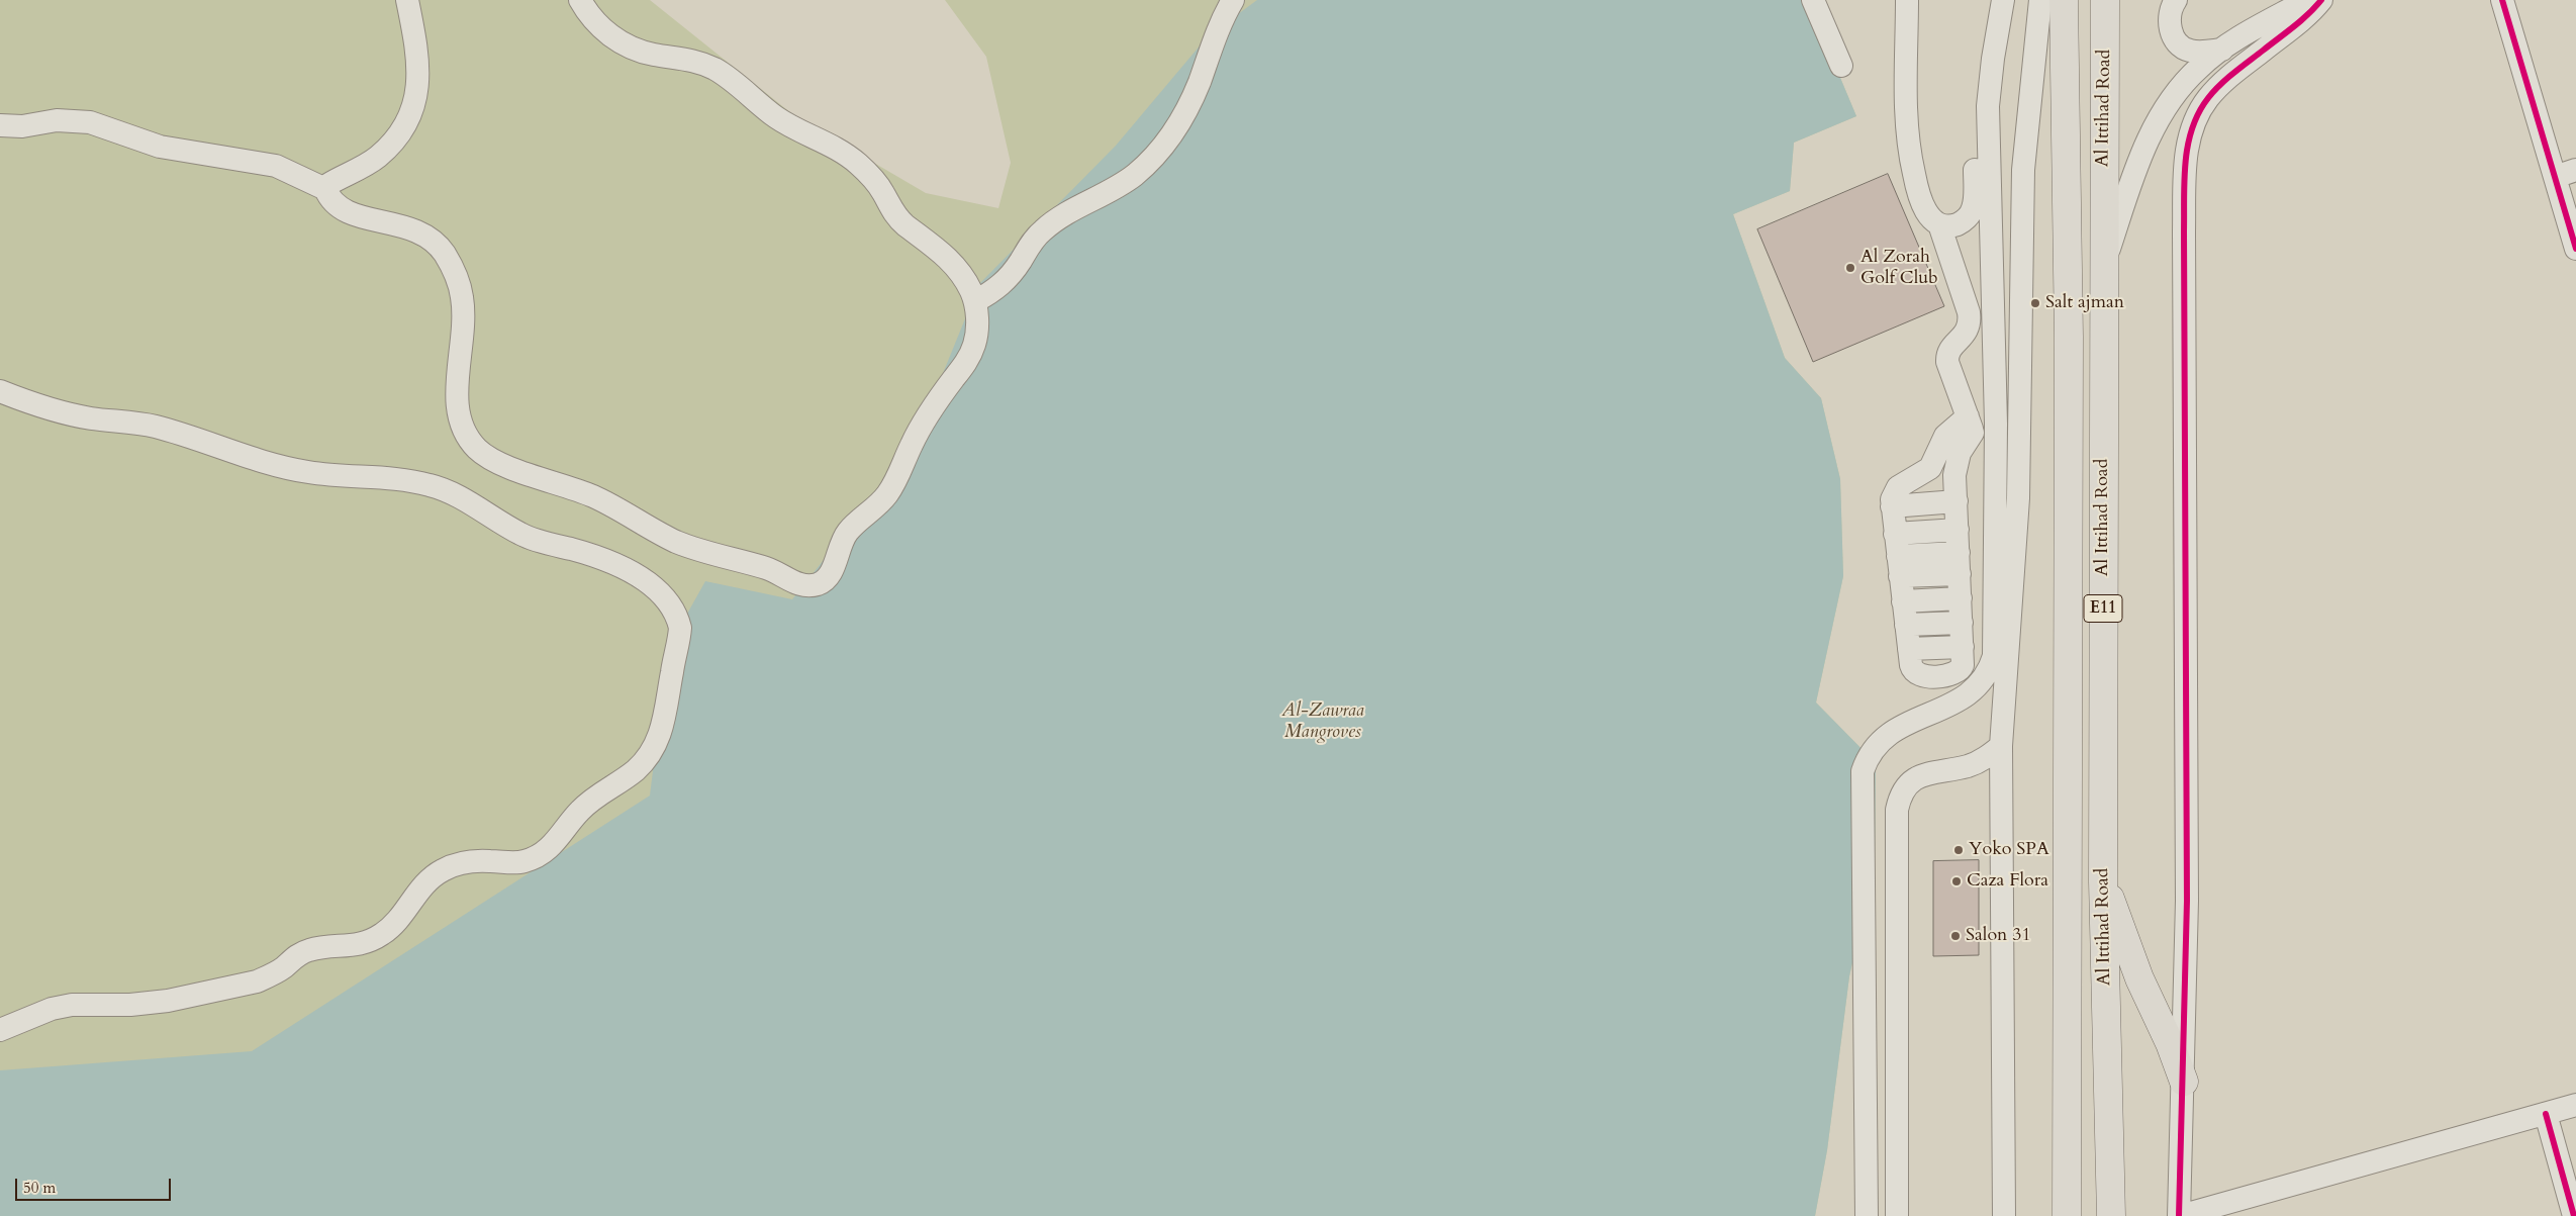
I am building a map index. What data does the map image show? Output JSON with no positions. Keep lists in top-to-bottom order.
{
  "streets": {
    "highway": ["Al Ittihad Road", "E11"]
  },
  "parks": ["Al-Zawraa Mangroves"],
  "places": [
    "Al Zorah Golf Club",
    "Salt ajman",
    "Yoko SPA",
    "Caza Flora",
    "Salon 31"
  ],
  "scale_bar": "50 m"
}
